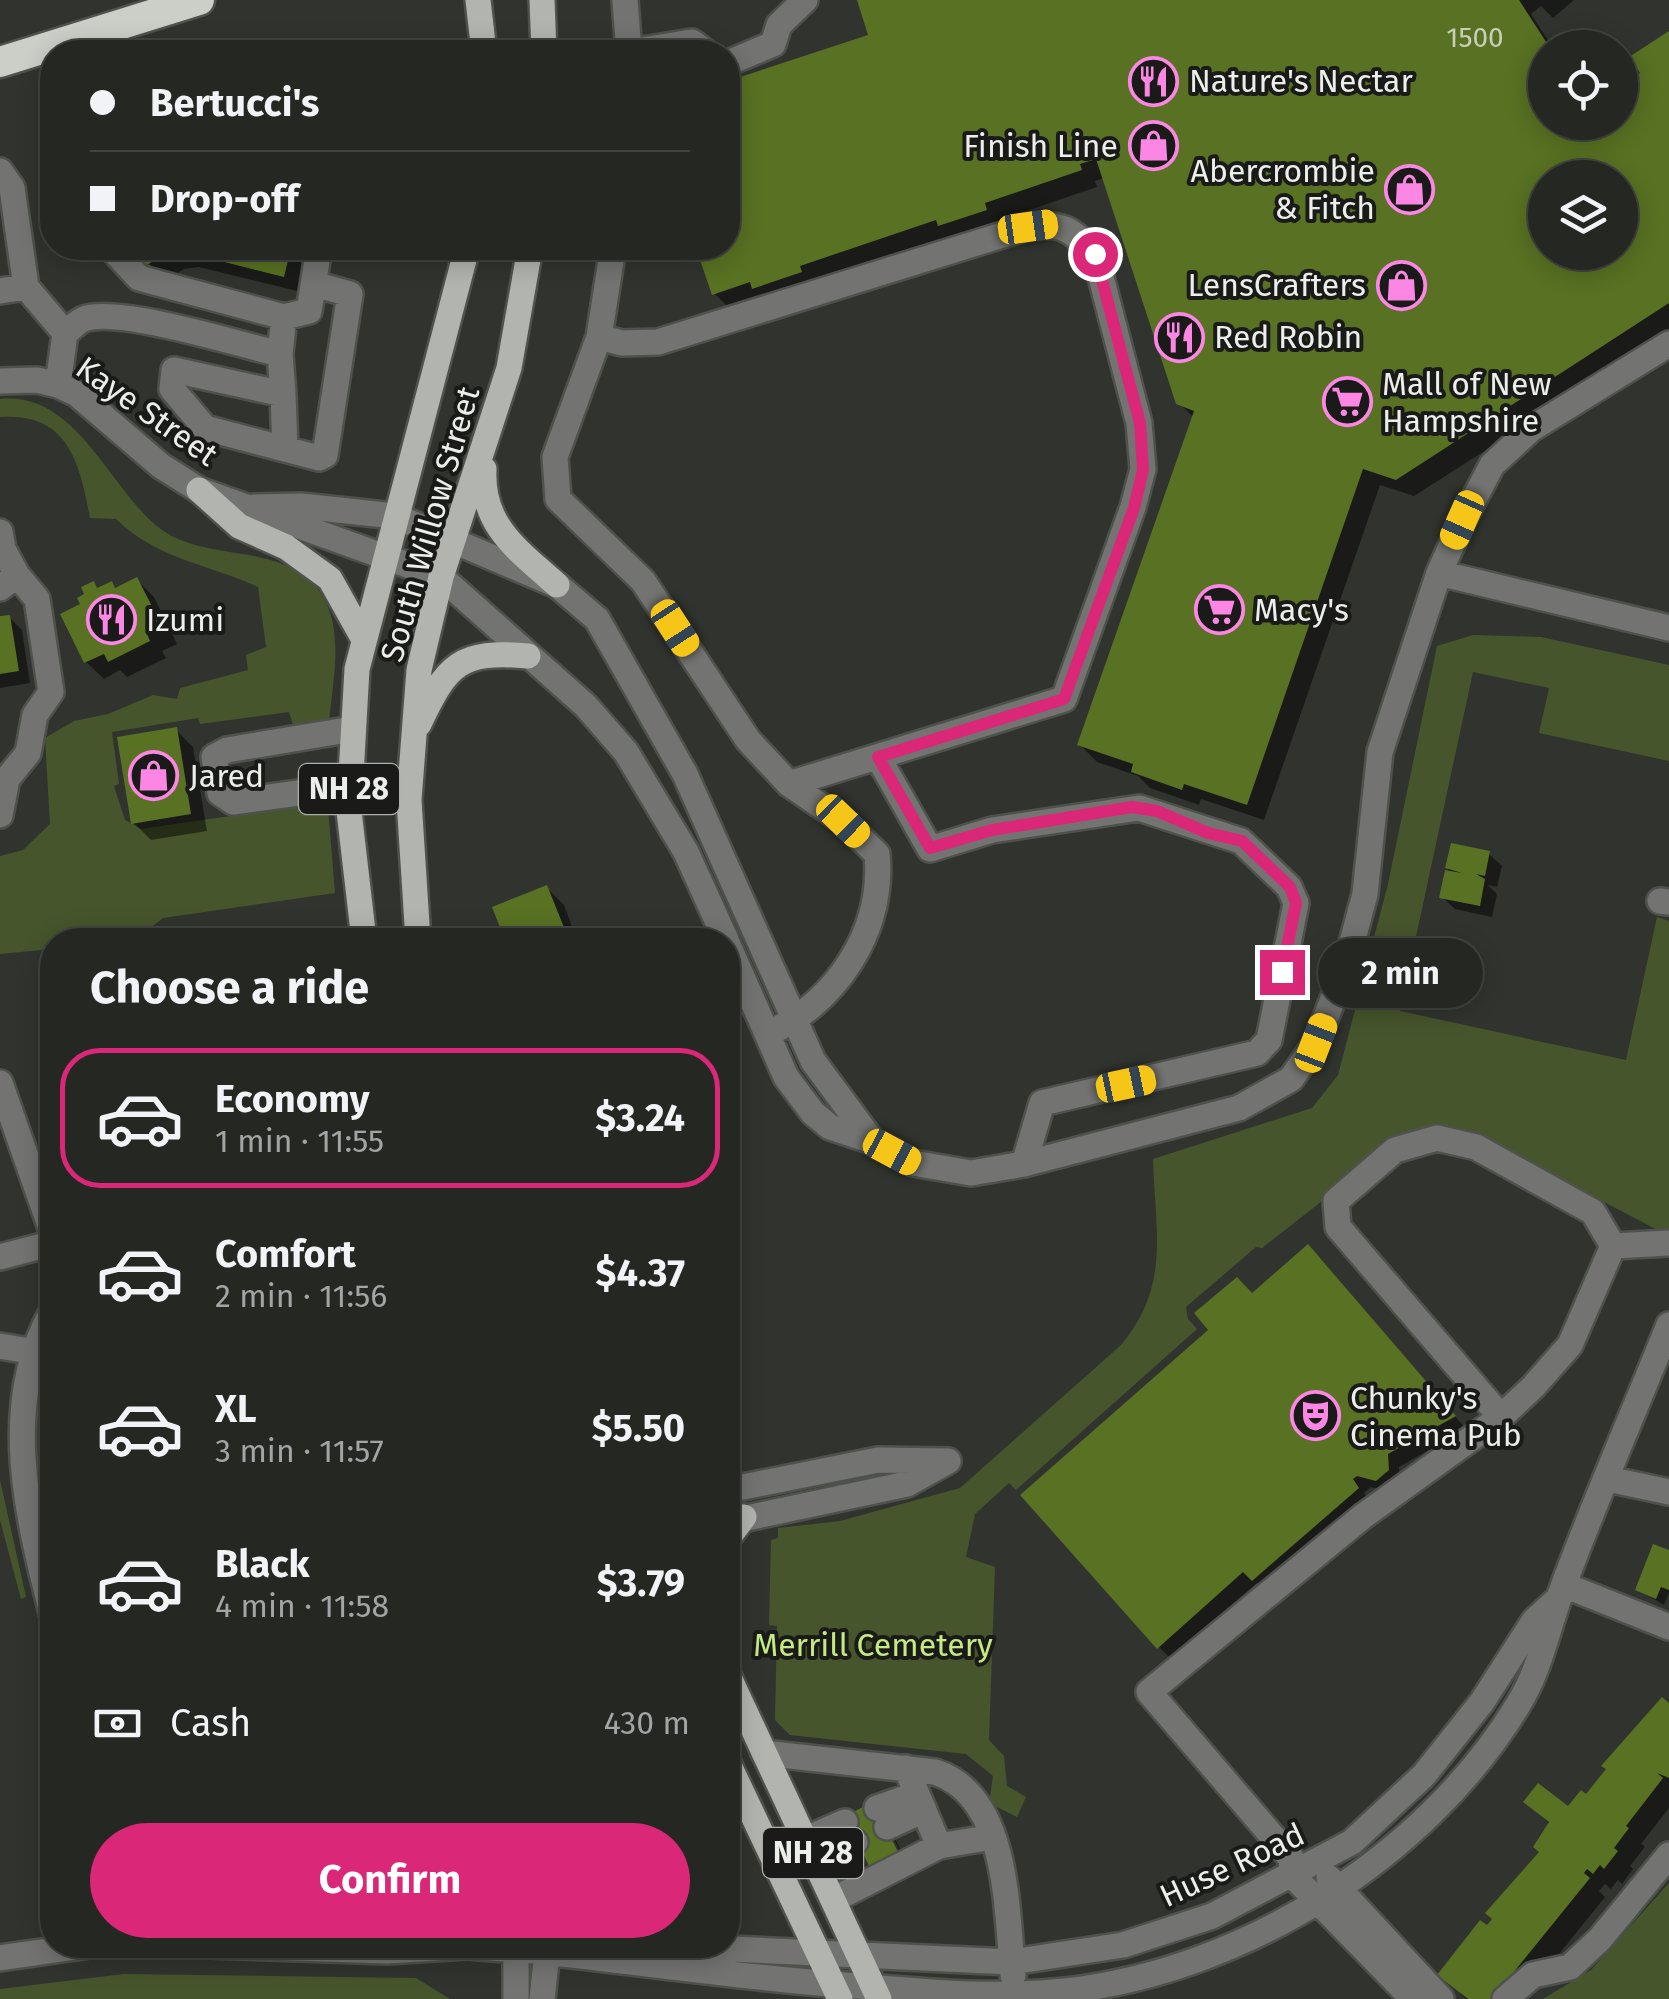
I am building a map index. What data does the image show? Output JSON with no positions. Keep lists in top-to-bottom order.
{
  "streets": {
    "main road": ["South Willow Street", "NH 28"],
    "street": ["Kaye Street", "Huse Road"]
  },
  "crossings": [
    ["Kaye Street", "South Willow Street"],
    ["NH 28", "Huse Road"]
  ],
  "parks": ["Merrill Cemetery"],
  "places": {
    "restaurant": ["Nature's Nectar", "Red Robin", "Izumi"],
    "shop": [
      "Finish Line",
      "Abercrombie & Fitch",
      "LensCrafters",
      "Jared"
    ],
    "supermarket": ["Mall of New Hampshire", "Macy's"],
    "theatre": ["Chunky's Cinema Pub"]
  },
  "house_numbers": ["1500"],
  "page": {
    "banner": ["Bertucci's", "Drop-off"],
    "heading": "Choose a ride",
    "bubble": "2 min",
    "list": [
      {
        "name": "Economy",
        "note": "1 min · 11:55",
        "value": "$3.24"
      },
      {
        "name": "Comfort",
        "note": "2 min · 11:56",
        "value": "$4.37"
      },
      {
        "name": "XL",
        "note": "3 min · 11:57",
        "value": "$5.50"
      },
      {
        "name": "Black",
        "note": "4 min · 11:58",
        "value": "$3.79"
      }
    ],
    "pay": ["Cash", "430 m"],
    "buttons": "Confirm"
  }
}
